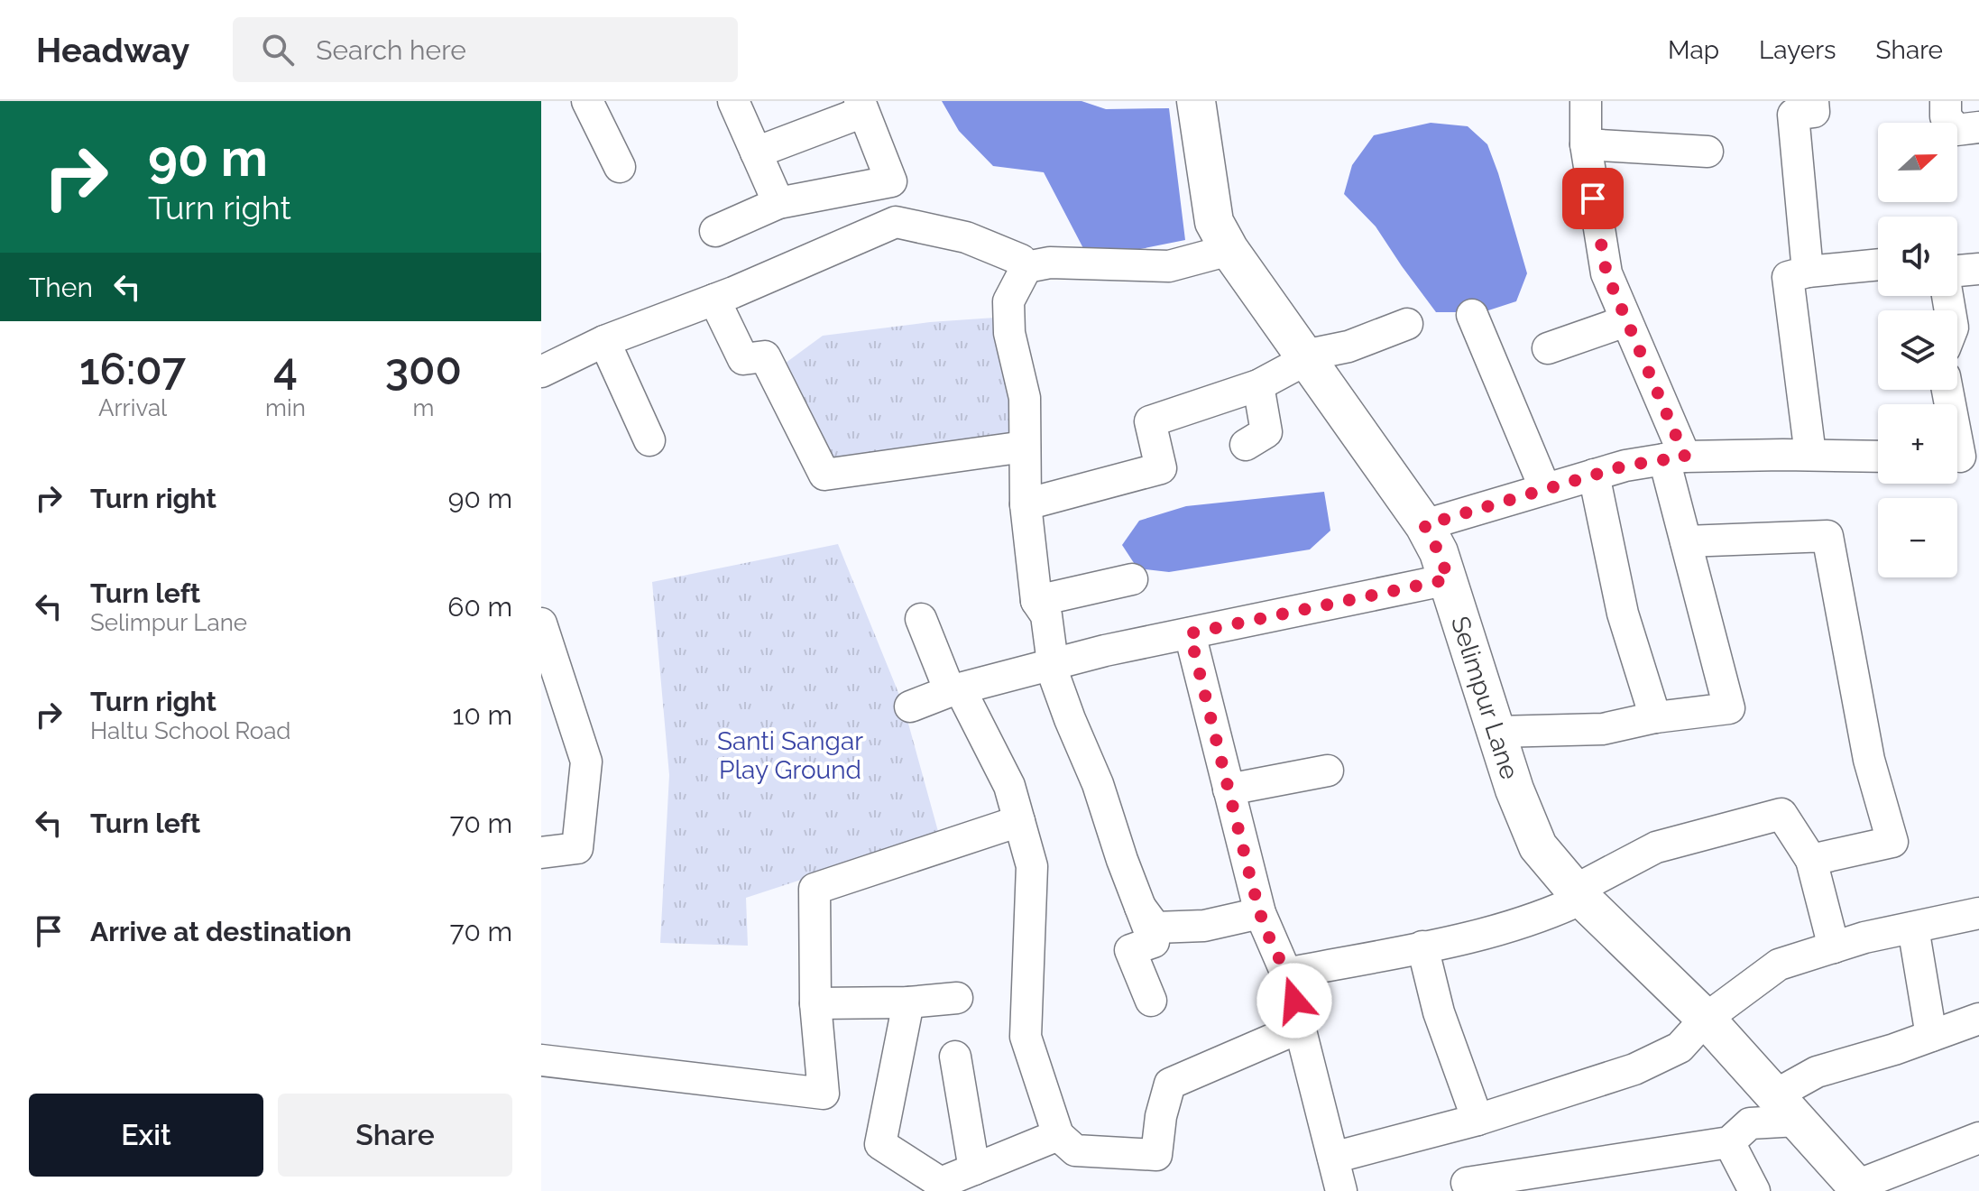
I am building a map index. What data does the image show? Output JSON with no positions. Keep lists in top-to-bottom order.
{
  "streets": {
    "street": ["Selimpur Lane"]
  },
  "parks": ["Santi Sangar Play Ground"],
  "north": "right",
  "page": {
    "header": "Headway",
    "search": "Search here",
    "nav": ["Map", "Layers", "Share"],
    "turn": ["90 m", "Turn right"],
    "map_buttons": ["+", "−"],
    "then": "Then",
    "eta": [
      "16:07",
      "Arrival",
      "4",
      "min",
      "300",
      "m"
    ],
    "list": [
      {
        "name": "Turn right",
        "value": "90 m"
      },
      {
        "name": "Turn left",
        "note": "Selimpur Lane",
        "value": "60 m"
      },
      {
        "name": "Turn right",
        "note": "Haltu School Road",
        "value": "10 m"
      },
      {
        "name": "Turn left",
        "value": "70 m"
      },
      {
        "name": "Arrive at destination",
        "value": "70 m"
      }
    ],
    "buttons": ["Exit", "Share"]
  }
}
